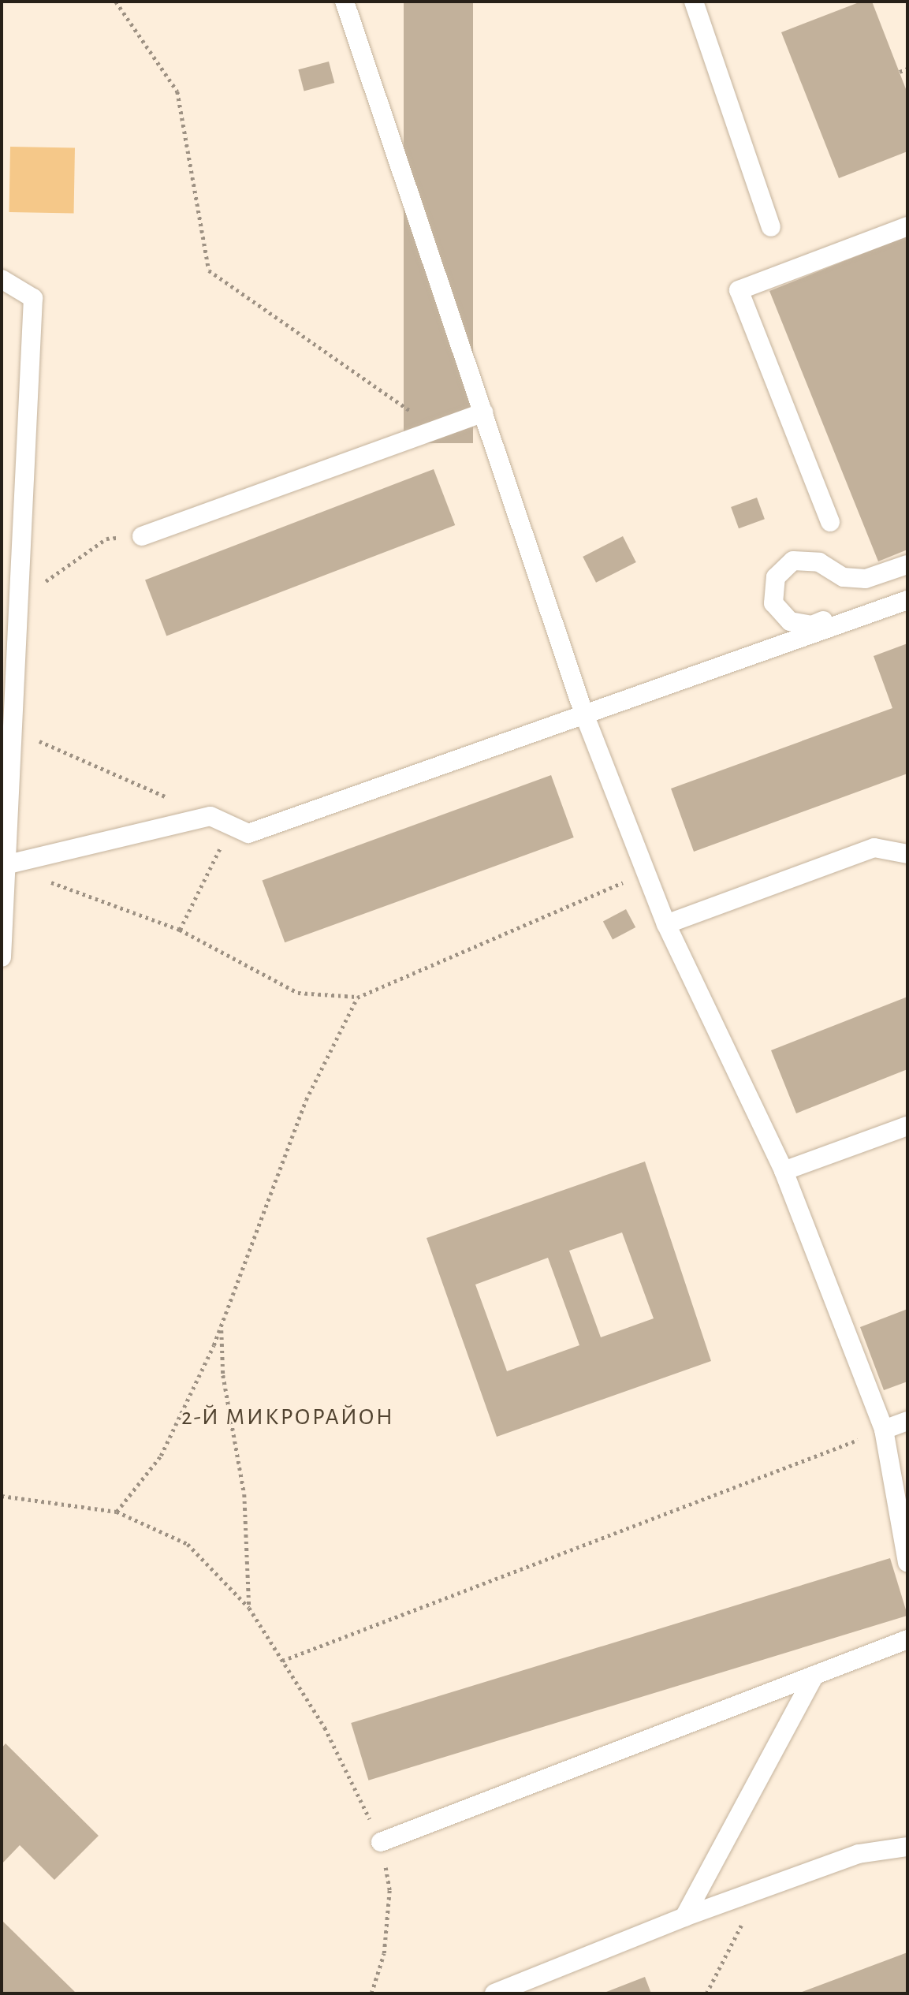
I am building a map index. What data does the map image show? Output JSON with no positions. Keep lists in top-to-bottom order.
{
  "districts": ["2-Й МИКРОРАЙОН"]
}
